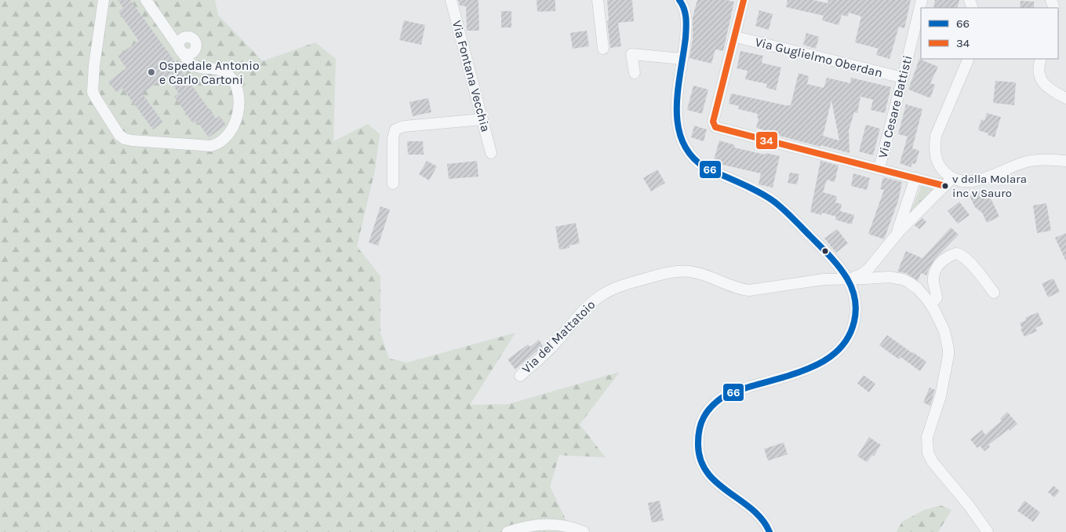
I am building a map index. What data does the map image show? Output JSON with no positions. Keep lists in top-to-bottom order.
{
  "streets": {
    "street": [
      "Via Guglielmo Oberdan",
      "Via Fontana Vecchia",
      "Via Cesare Battisti",
      "Via del Mattatoio"
    ]
  },
  "crossings": [
    ["Via Guglielmo Oberdan", "Via Cesare Battisti"]
  ],
  "places": ["Ospedale Antonio e Carlo Cartoni", "v della Molara inc v Sauro"],
  "lines": ["transit line 66", "transit line 34"],
  "legend": ["66", "34"]
}
